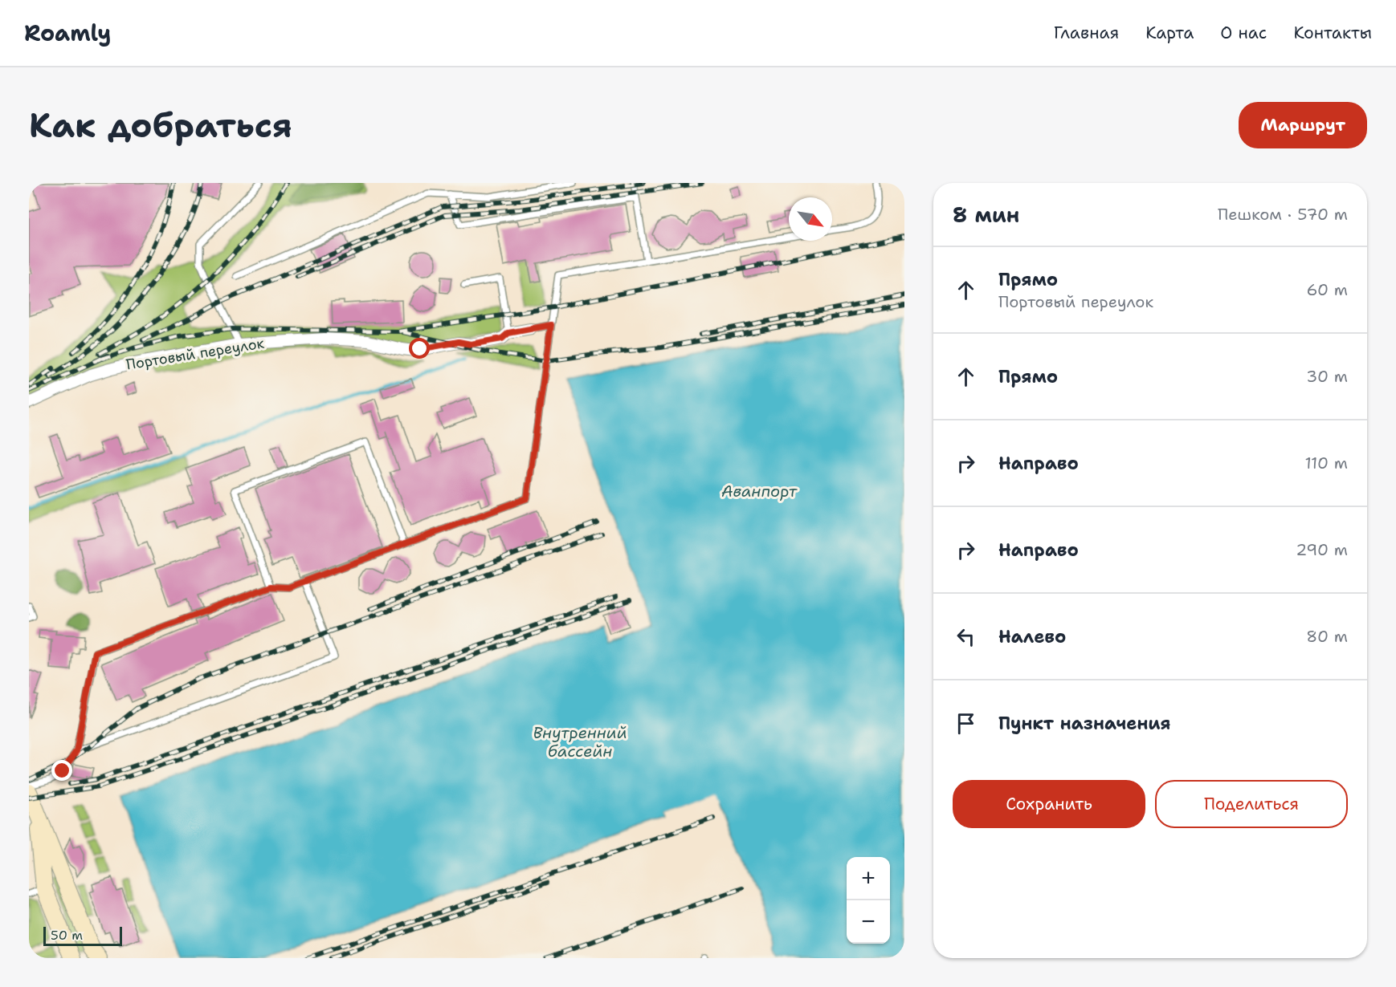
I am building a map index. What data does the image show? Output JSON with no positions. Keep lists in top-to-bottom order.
{
  "streets": {
    "street": ["Портовый переулок"]
  },
  "water": ["Аванпорт", "Внутренний бассейн"],
  "scale_bar": "50 m",
  "north": "bottom right",
  "page": {
    "header": "Roamly",
    "nav": [
      "Главная",
      "Карта",
      "О нас",
      "Контакты"
    ],
    "buttons": [
      "Маршрут",
      ["Сохранить", "Поделиться"]
    ],
    "title": "Как добраться",
    "heading": ["8 мин", "Пешком · 570 m"],
    "list": [
      ["Прямо", "Портовый переулок", "60 m"],
      ["Прямо", "30 m"],
      ["Направо", "110 m"],
      ["Направо", "290 m"],
      ["Налево", "80 m"],
      "Пункт назначения"
    ],
    "map_buttons": ["+", "−"],
    "scale": "50 m"
  }
}
